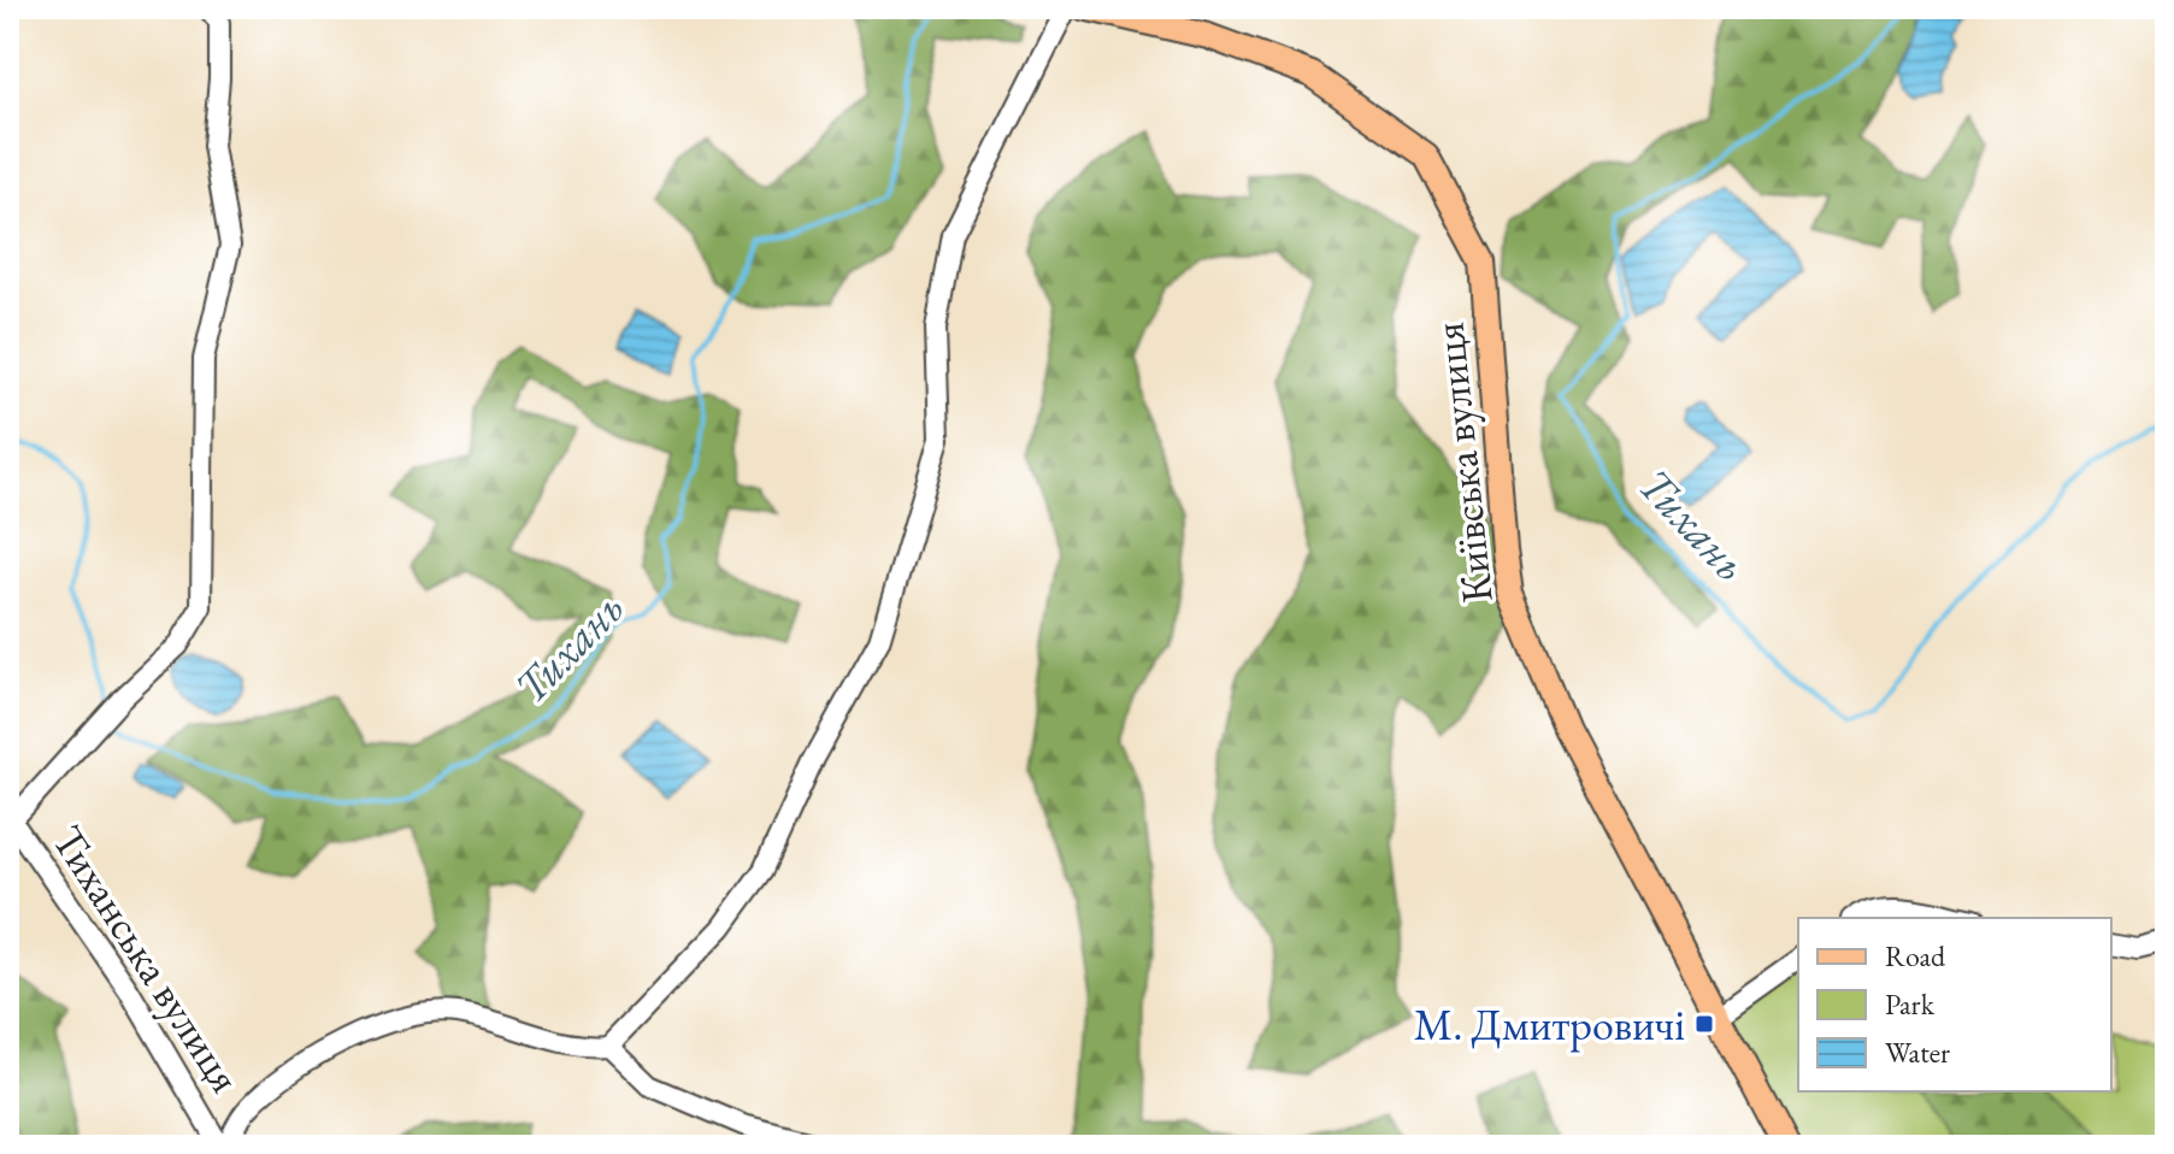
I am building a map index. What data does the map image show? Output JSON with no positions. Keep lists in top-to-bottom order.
{
  "streets": {
    "main road": ["Київська вулиця"],
    "street": ["Тиханська вулиця"]
  },
  "water": ["Тихань"],
  "places": {
    "transit": ["М. Дмитровичі"]
  },
  "legend": ["Road", "Park", "Water"]
}
